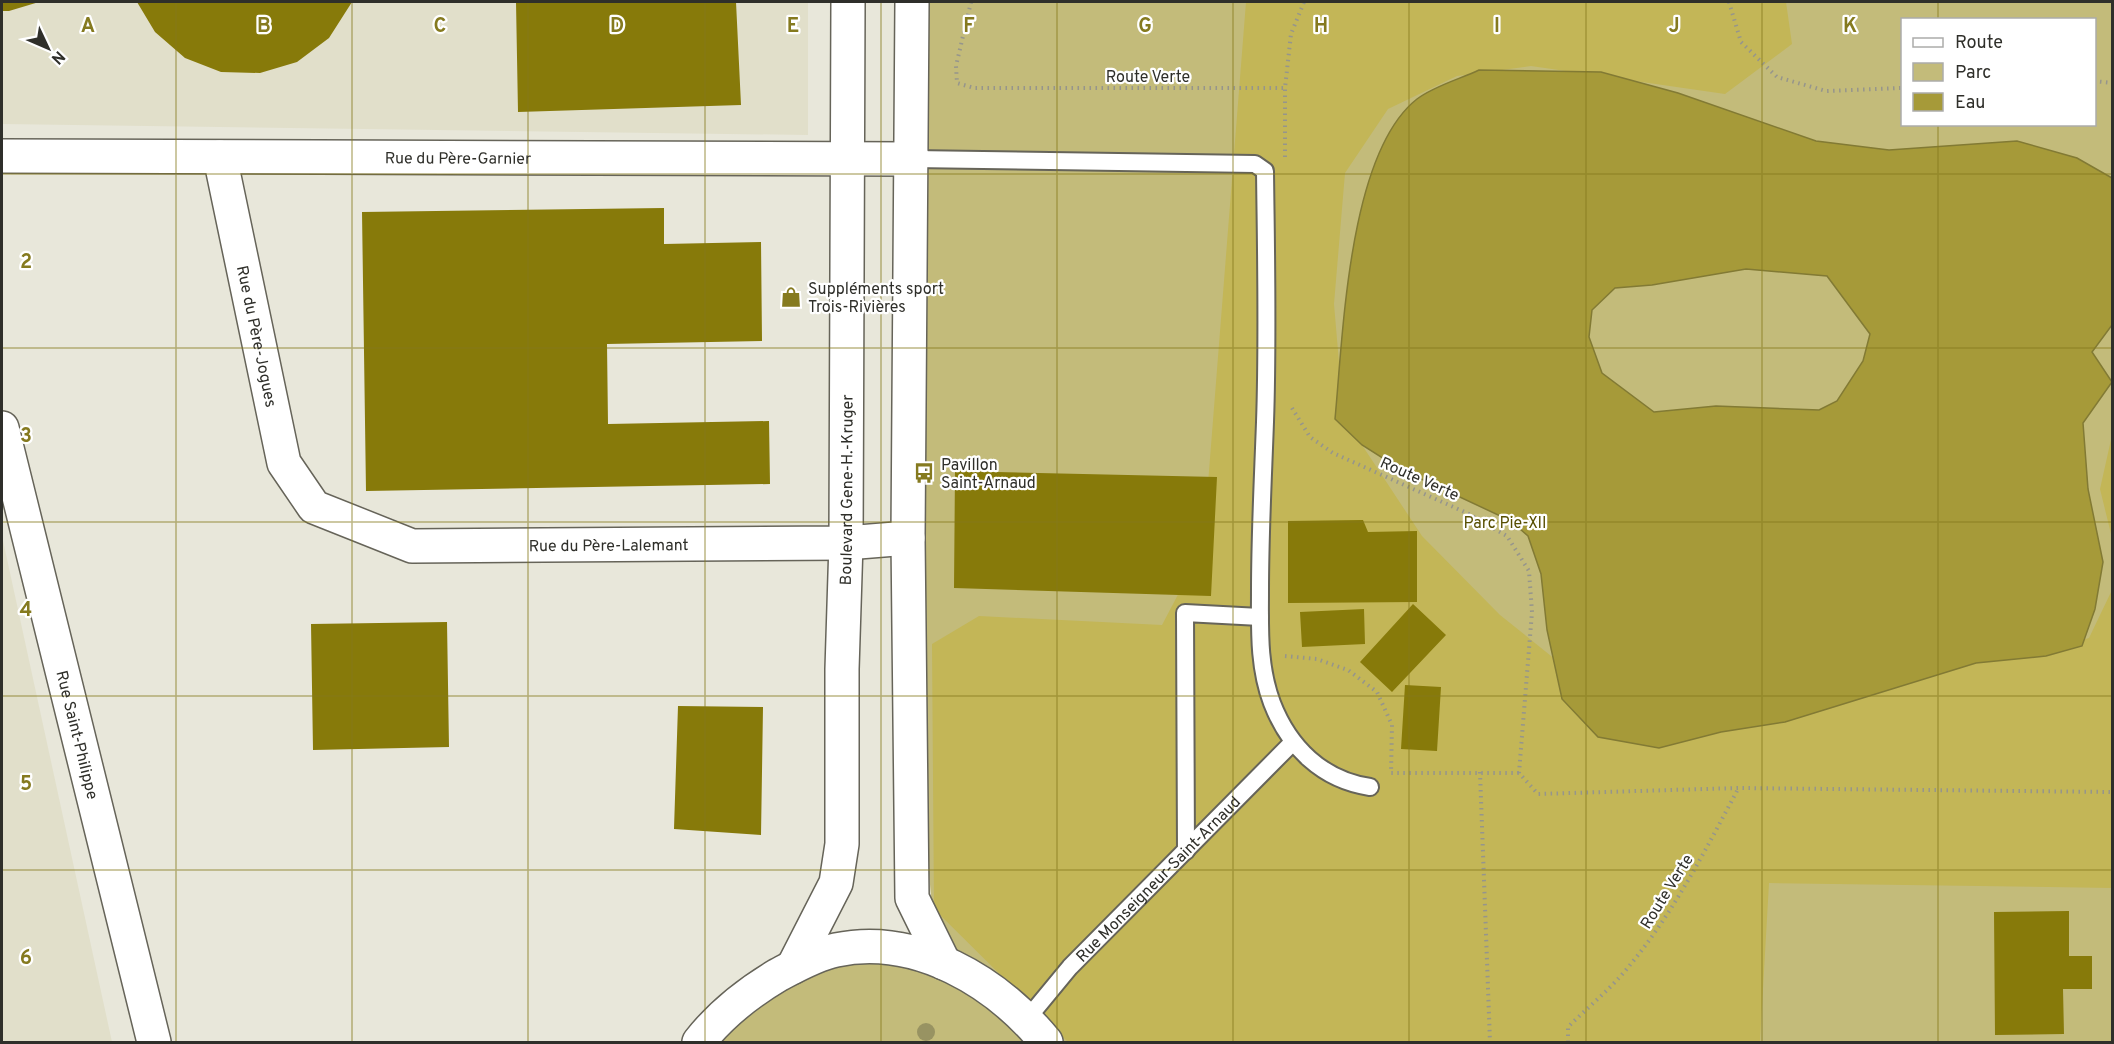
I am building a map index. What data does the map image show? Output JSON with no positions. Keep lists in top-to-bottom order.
{
  "streets": {
    "street": [
      "Rue du Père-Garnier",
      "Rue du Père-Jogues",
      "Boulevard Gene-H.-Kruger",
      "Rue du Père-Lalemant",
      "Rue Saint-Philippe"
    ],
    "lane": ["Rue Monseigneur-Saint-Arnaud"],
    "path": ["Route Verte"]
  },
  "crossings": [
    ["Rue du Père-Garnier", "Rue du Père-Jogues"],
    ["Rue du Père-Garnier", "Boulevard Gene-H.-Kruger"],
    ["Rue du Père-Jogues", "Rue du Père-Lalemant"],
    ["Boulevard Gene-H.-Kruger", "Rue du Père-Lalemant"]
  ],
  "parks": ["Parc Pie-XII"],
  "places": {
    "shop": ["Suppléments sport Trois-Rivières"],
    "bus stop": ["Pavillon Saint-Arnaud"]
  },
  "legend": ["Route", "Parc", "Eau"],
  "north": "bottom right",
  "grid": {
    "columns": [
      "A",
      "B",
      "C",
      "D",
      "E",
      "F",
      "G",
      "H",
      "I",
      "J",
      "K"
    ],
    "rows": [
      "2",
      "3",
      "4",
      "5",
      "6"
    ]
  }
}
